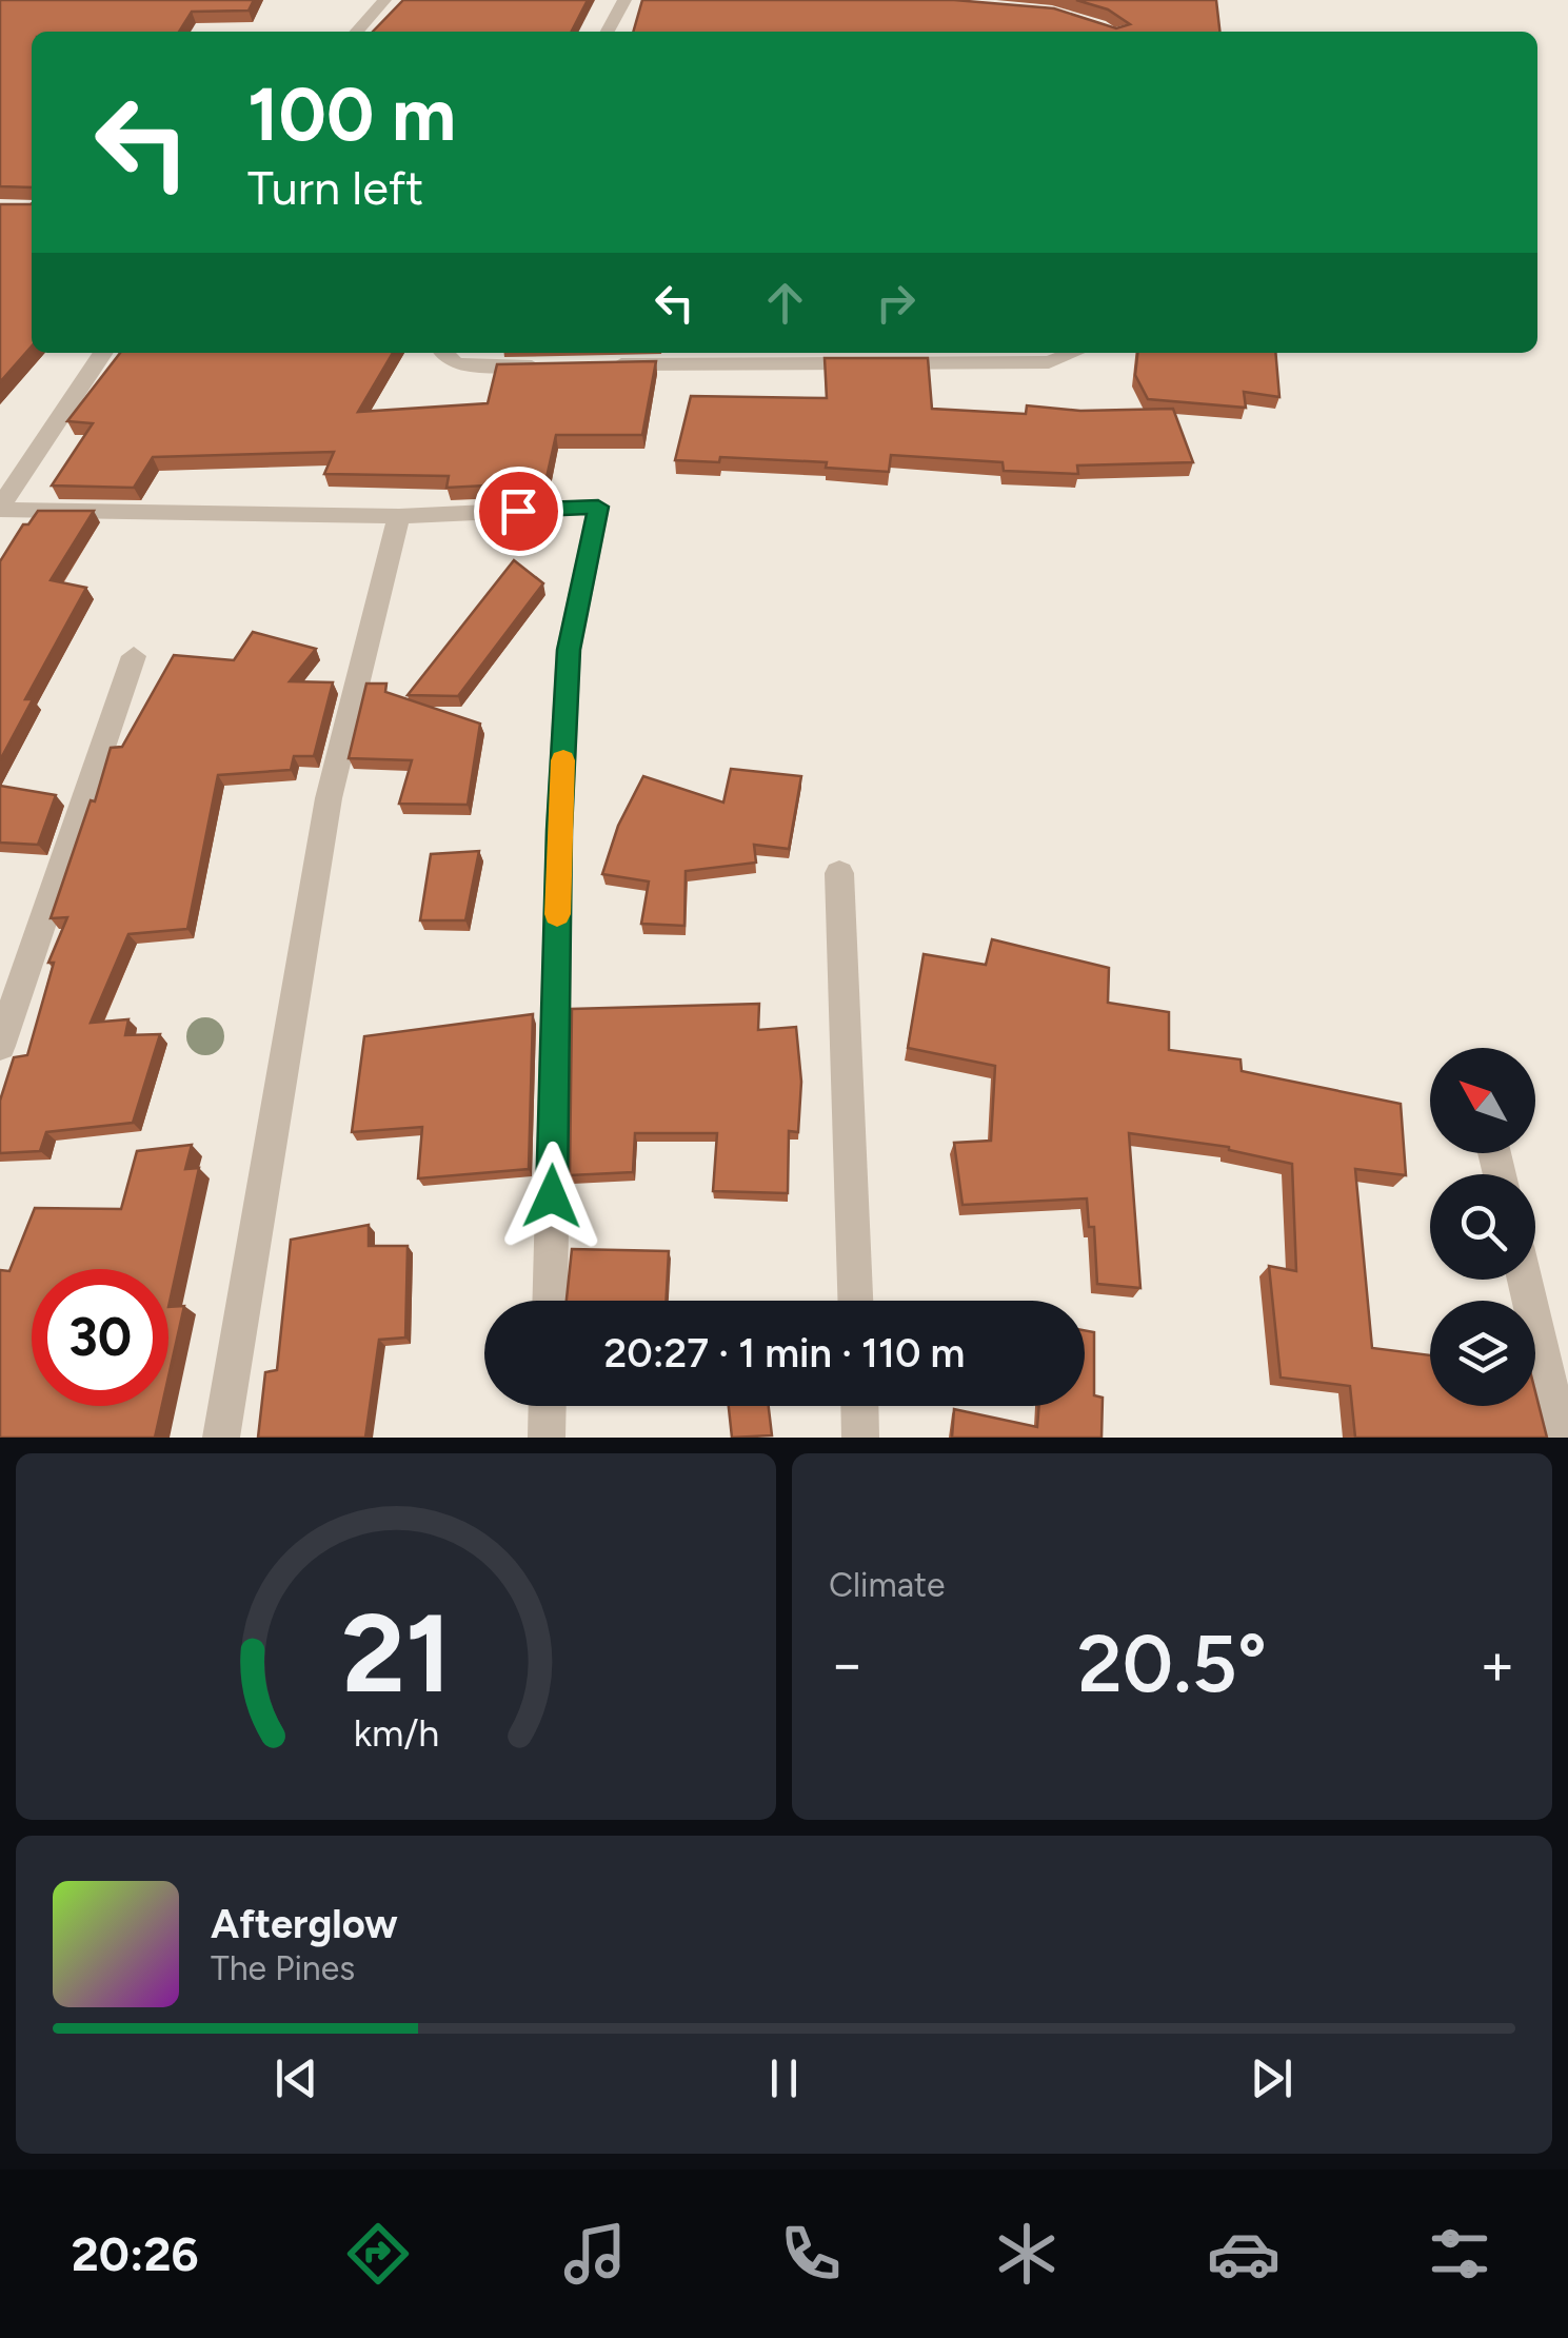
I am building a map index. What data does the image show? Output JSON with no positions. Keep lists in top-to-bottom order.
{
  "north": "top left",
  "page": {
    "turn": ["100 m", "Turn left"],
    "limit": "30",
    "trip": "20:27 · 1 min · 110 m",
    "tile": "Climate",
    "heat": ["−", "20.5°", "+"],
    "song": ["Afterglow", "The Pines"],
    "tabs": "20:26",
    "gauge": ["21", "km/h"]
  }
}
